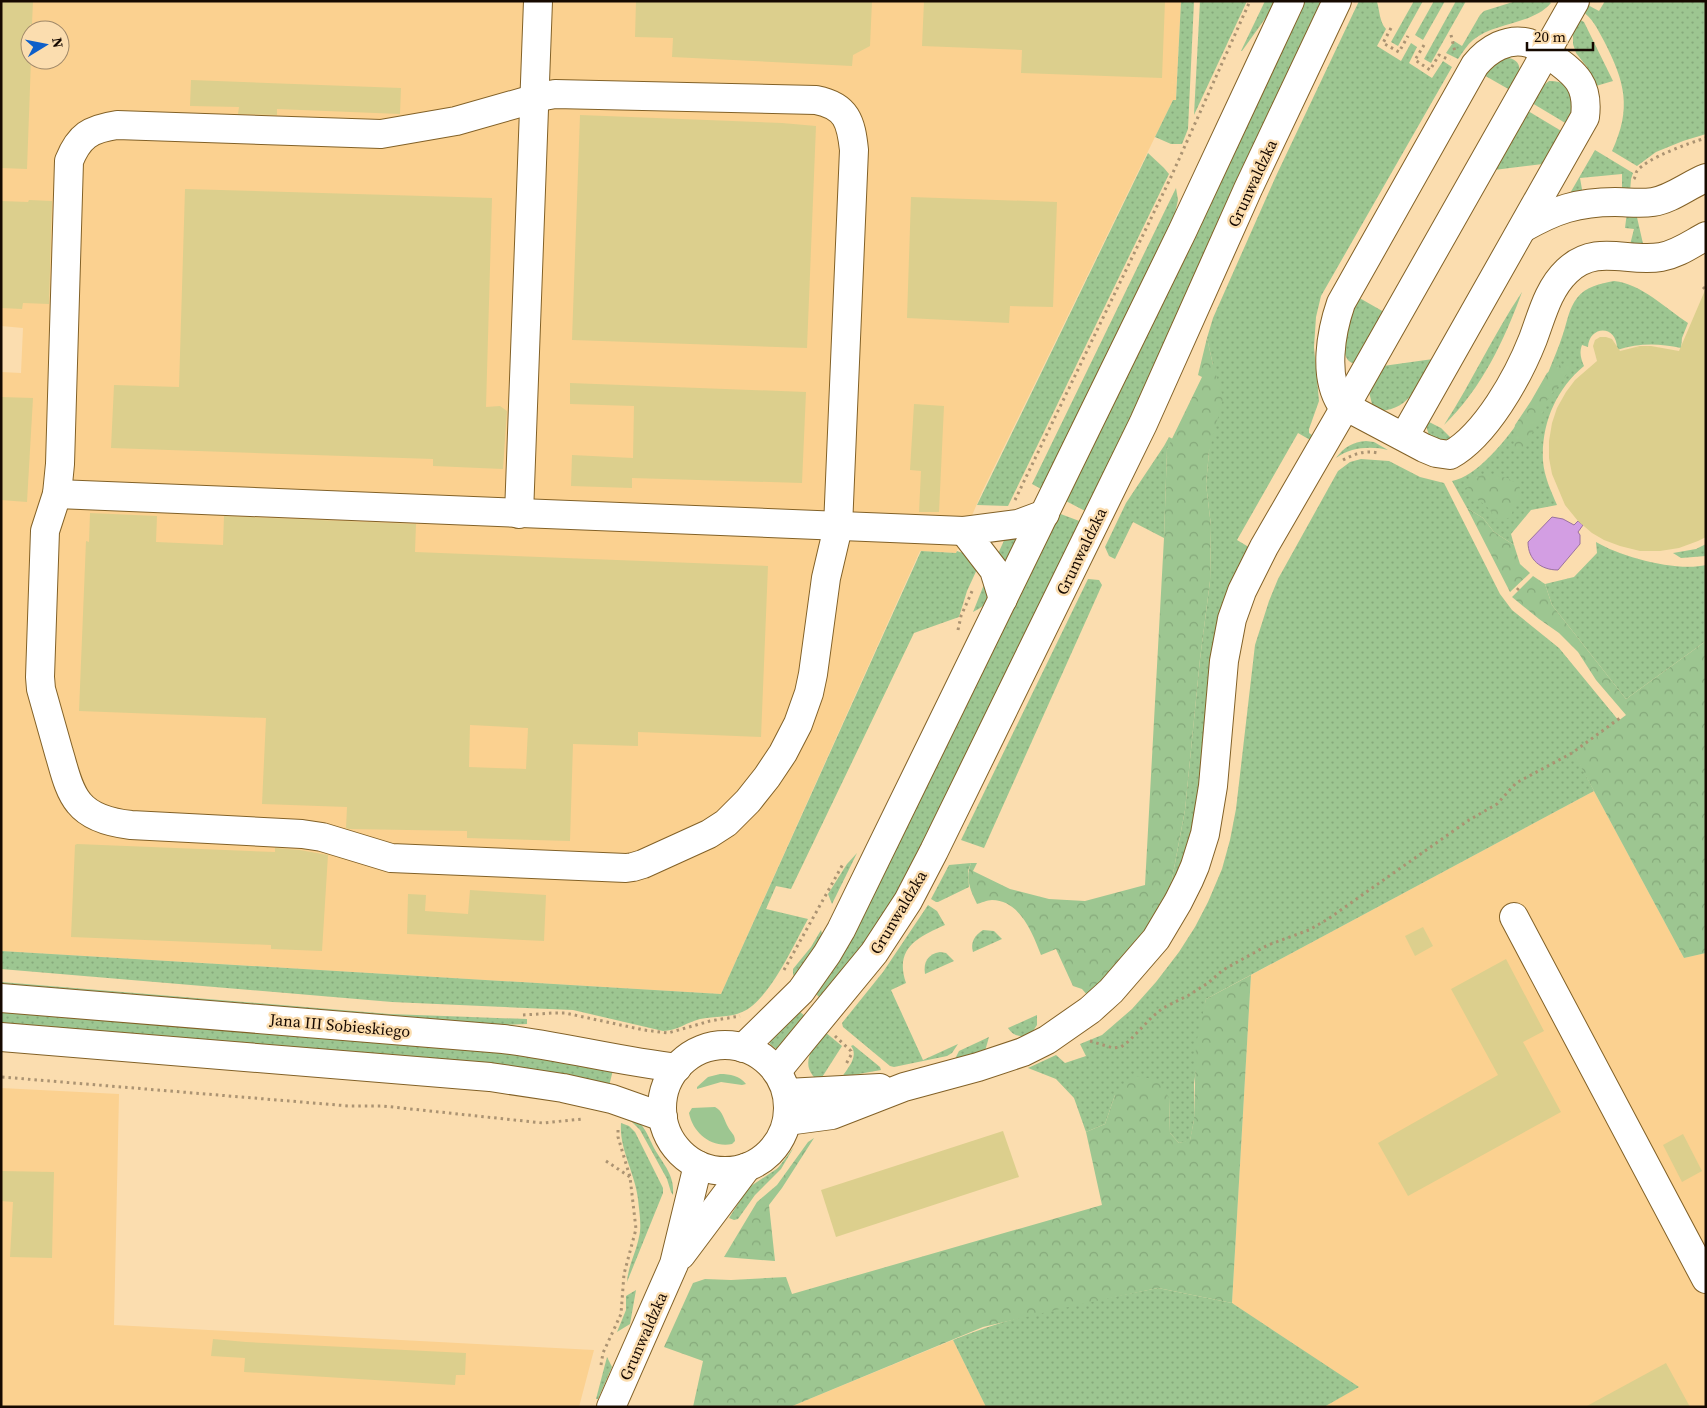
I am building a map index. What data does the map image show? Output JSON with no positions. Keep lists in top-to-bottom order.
{
  "streets": {
    "street": ["Grunwaldzka", "Jana III Sobieskiego"]
  },
  "crossings": [
    ["Grunwaldzka", "Jana III Sobieskiego"]
  ],
  "scale_bar": "20 m",
  "north": "right"
}
